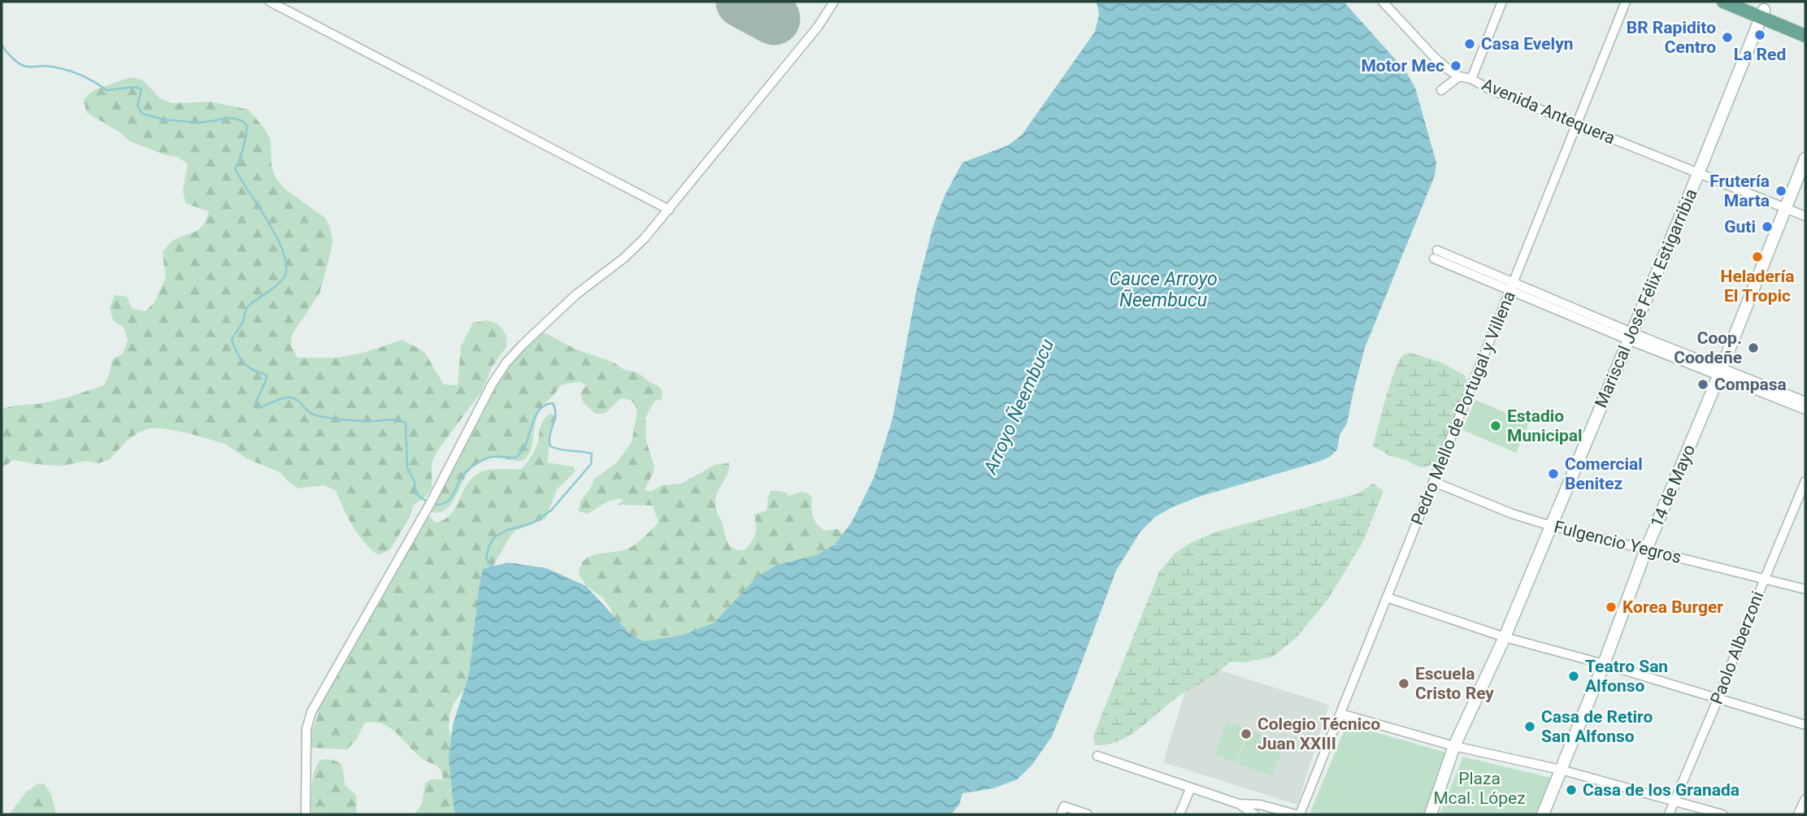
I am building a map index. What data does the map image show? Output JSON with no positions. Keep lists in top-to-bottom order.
{
  "streets": {
    "main road": ["Mariscal José Félix Estigarribia", "14 de Mayo"],
    "street": [
      "Avenida Antequera",
      "Pedro Mello de Portugal y Villena",
      "Fulgencio Yegros",
      "Paolo Alberzoni"
    ]
  },
  "crossings": [
    ["Avenida Antequera", "Mariscal José Félix Estigarribia"],
    ["Avenida Antequera", "Pedro Mello de Portugal y Villena"],
    ["Avenida Antequera", "14 de Mayo"],
    ["Mariscal José Félix Estigarribia", "Fulgencio Yegros"],
    ["Pedro Mello de Portugal y Villena", "Fulgencio Yegros"],
    ["14 de Mayo", "Fulgencio Yegros"],
    ["Fulgencio Yegros", "Paolo Alberzoni"]
  ],
  "water": ["Cauce Arroyo Ñeembucu", "Arroyo Ñeembucu"],
  "parks": ["Plaza Mcal. López"],
  "places": [
    "La Red",
    "BR Rapidito Centro",
    "Casa Evelyn",
    "Motor Mec",
    "Frutería Marta",
    "Guti",
    "Heladería El Tropic",
    "Coop. Coodeñe",
    "Compasa",
    "Estadio Municipal",
    "Comercial Benitez",
    "Korea Burger",
    "Teatro San Alfonso",
    "Escuela Cristo Rey",
    "Casa de Retiro San Alfonso",
    "Colegio Técnico Juan XXIII",
    "Casa de los Granada"
  ]
}
